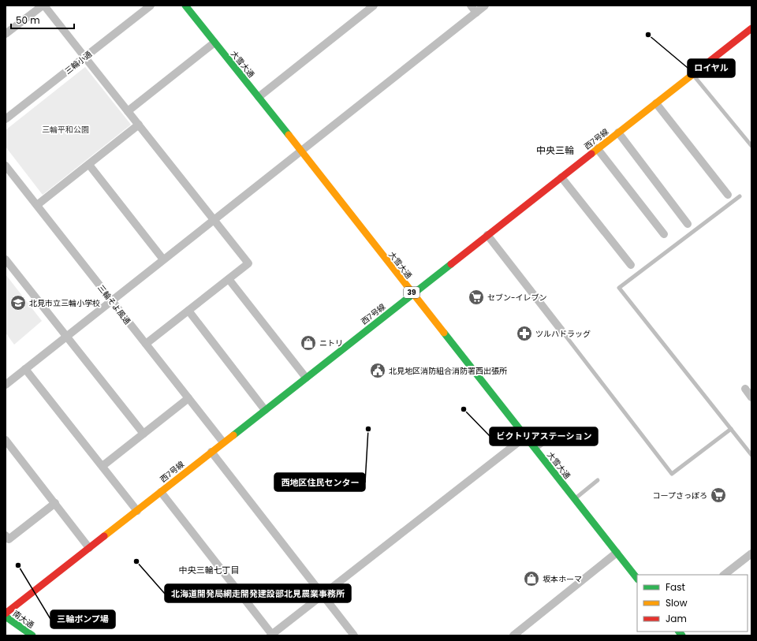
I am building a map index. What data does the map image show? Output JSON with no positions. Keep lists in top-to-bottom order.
{
  "streets": {
    "main road": [
      "大雪大通",
      "西7号線",
      "39",
      "南大通"
    ],
    "street": ["三輪小通", "三輪そよ風通"]
  },
  "crossings": [
    ["大雪大通", "西7号線"],
    ["西7号線", "三輪そよ風通"]
  ],
  "districts": ["中央三輪", "中央三輪七丁目"],
  "parks": ["三輪平和公園"],
  "places": {
    "other": [
      "ロイヤル",
      "ビクトリアステーション",
      "西地区住民センター",
      "北海道開発局網走開発建設部北見農業事務所",
      "三輪ポンプ場"
    ],
    "supermarket": ["セブン-イレブン", "コープさっぽろ"],
    "school or university": ["北見市立三輪小学校"],
    "pharmacy": ["ツルハドラッグ"],
    "shop": ["ニトリ", "坂本ホーマ"],
    "public building": ["北見地区消防組合消防署西出張所"]
  },
  "legend": ["Fast", "Slow", "Jam"],
  "scale_bar": "50 m"
}
